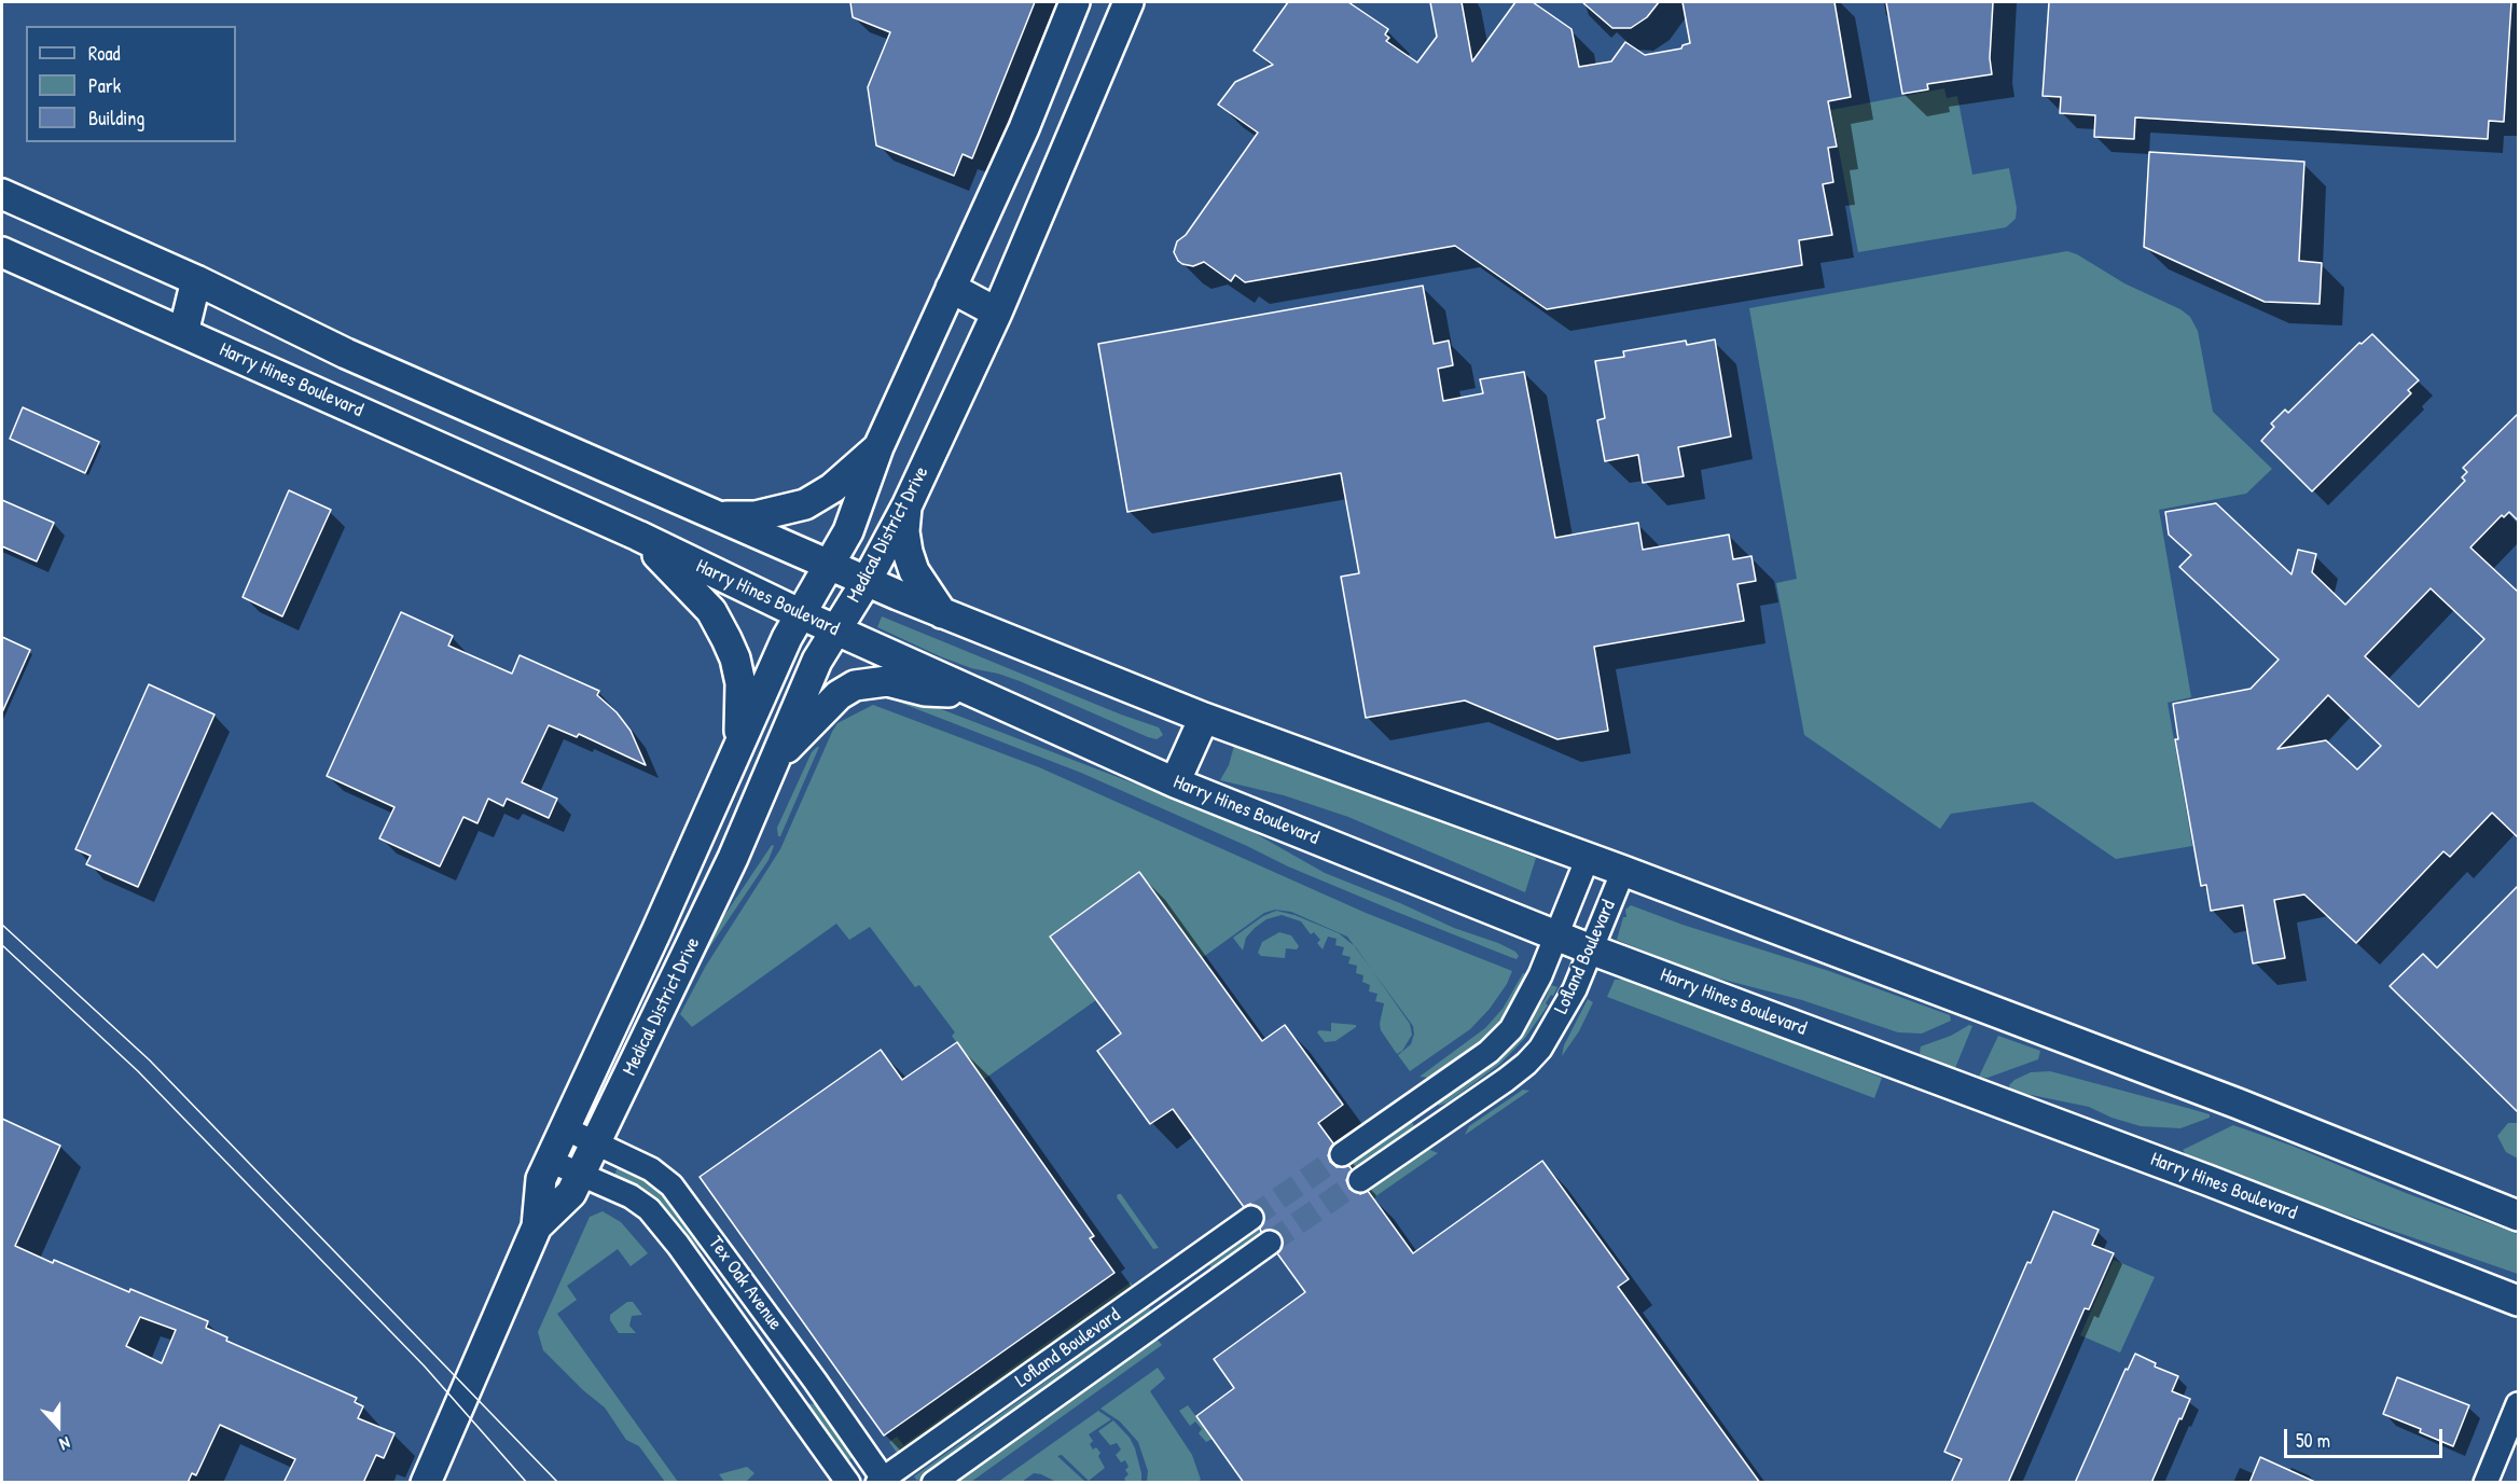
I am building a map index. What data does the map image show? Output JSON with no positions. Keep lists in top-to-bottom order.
{
  "streets": {
    "main road": ["Harry Hines Boulevard", "Medical District Drive"],
    "street": ["Lofland Boulevard", "Tex Oak Avenue"]
  },
  "crossings": [
    ["Harry Hines Boulevard", "Medical District Drive"],
    ["Harry Hines Boulevard", "Lofland Boulevard"],
    ["Medical District Drive", "Tex Oak Avenue"],
    ["Lofland Boulevard", "Tex Oak Avenue"]
  ],
  "legend": ["Road", "Park", "Building"],
  "scale_bar": "50 m",
  "north": "bottom"
}
